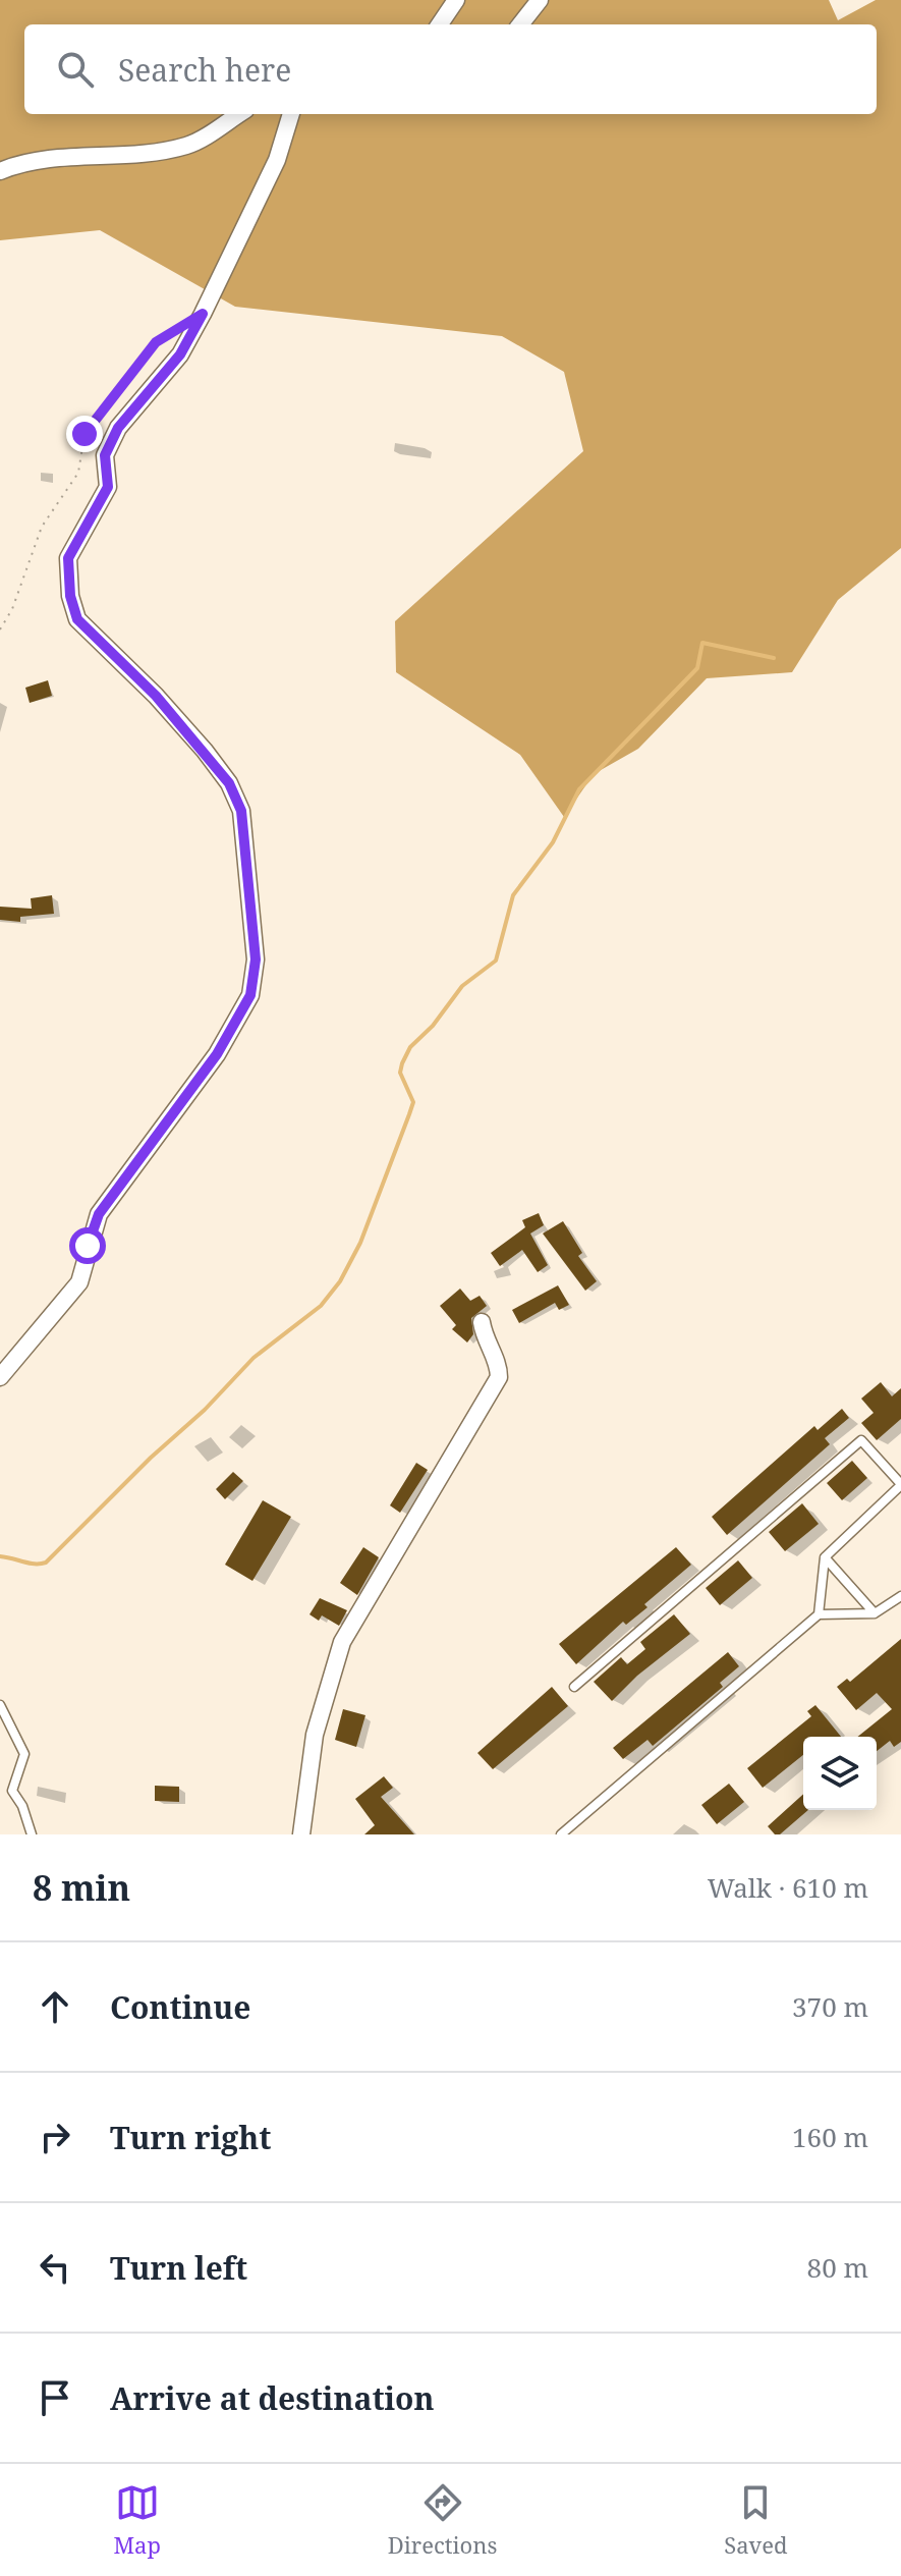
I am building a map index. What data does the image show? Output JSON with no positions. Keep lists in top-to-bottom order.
{
  "page": {
    "search": "Search here",
    "heading": ["8 min", "Walk · 610 m"],
    "list": [
      ["Continue", "370 m"],
      ["Turn right", "160 m"],
      ["Turn left", "80 m"],
      "Arrive at destination"
    ],
    "nav": ["Map", "Directions", "Saved"]
  }
}
